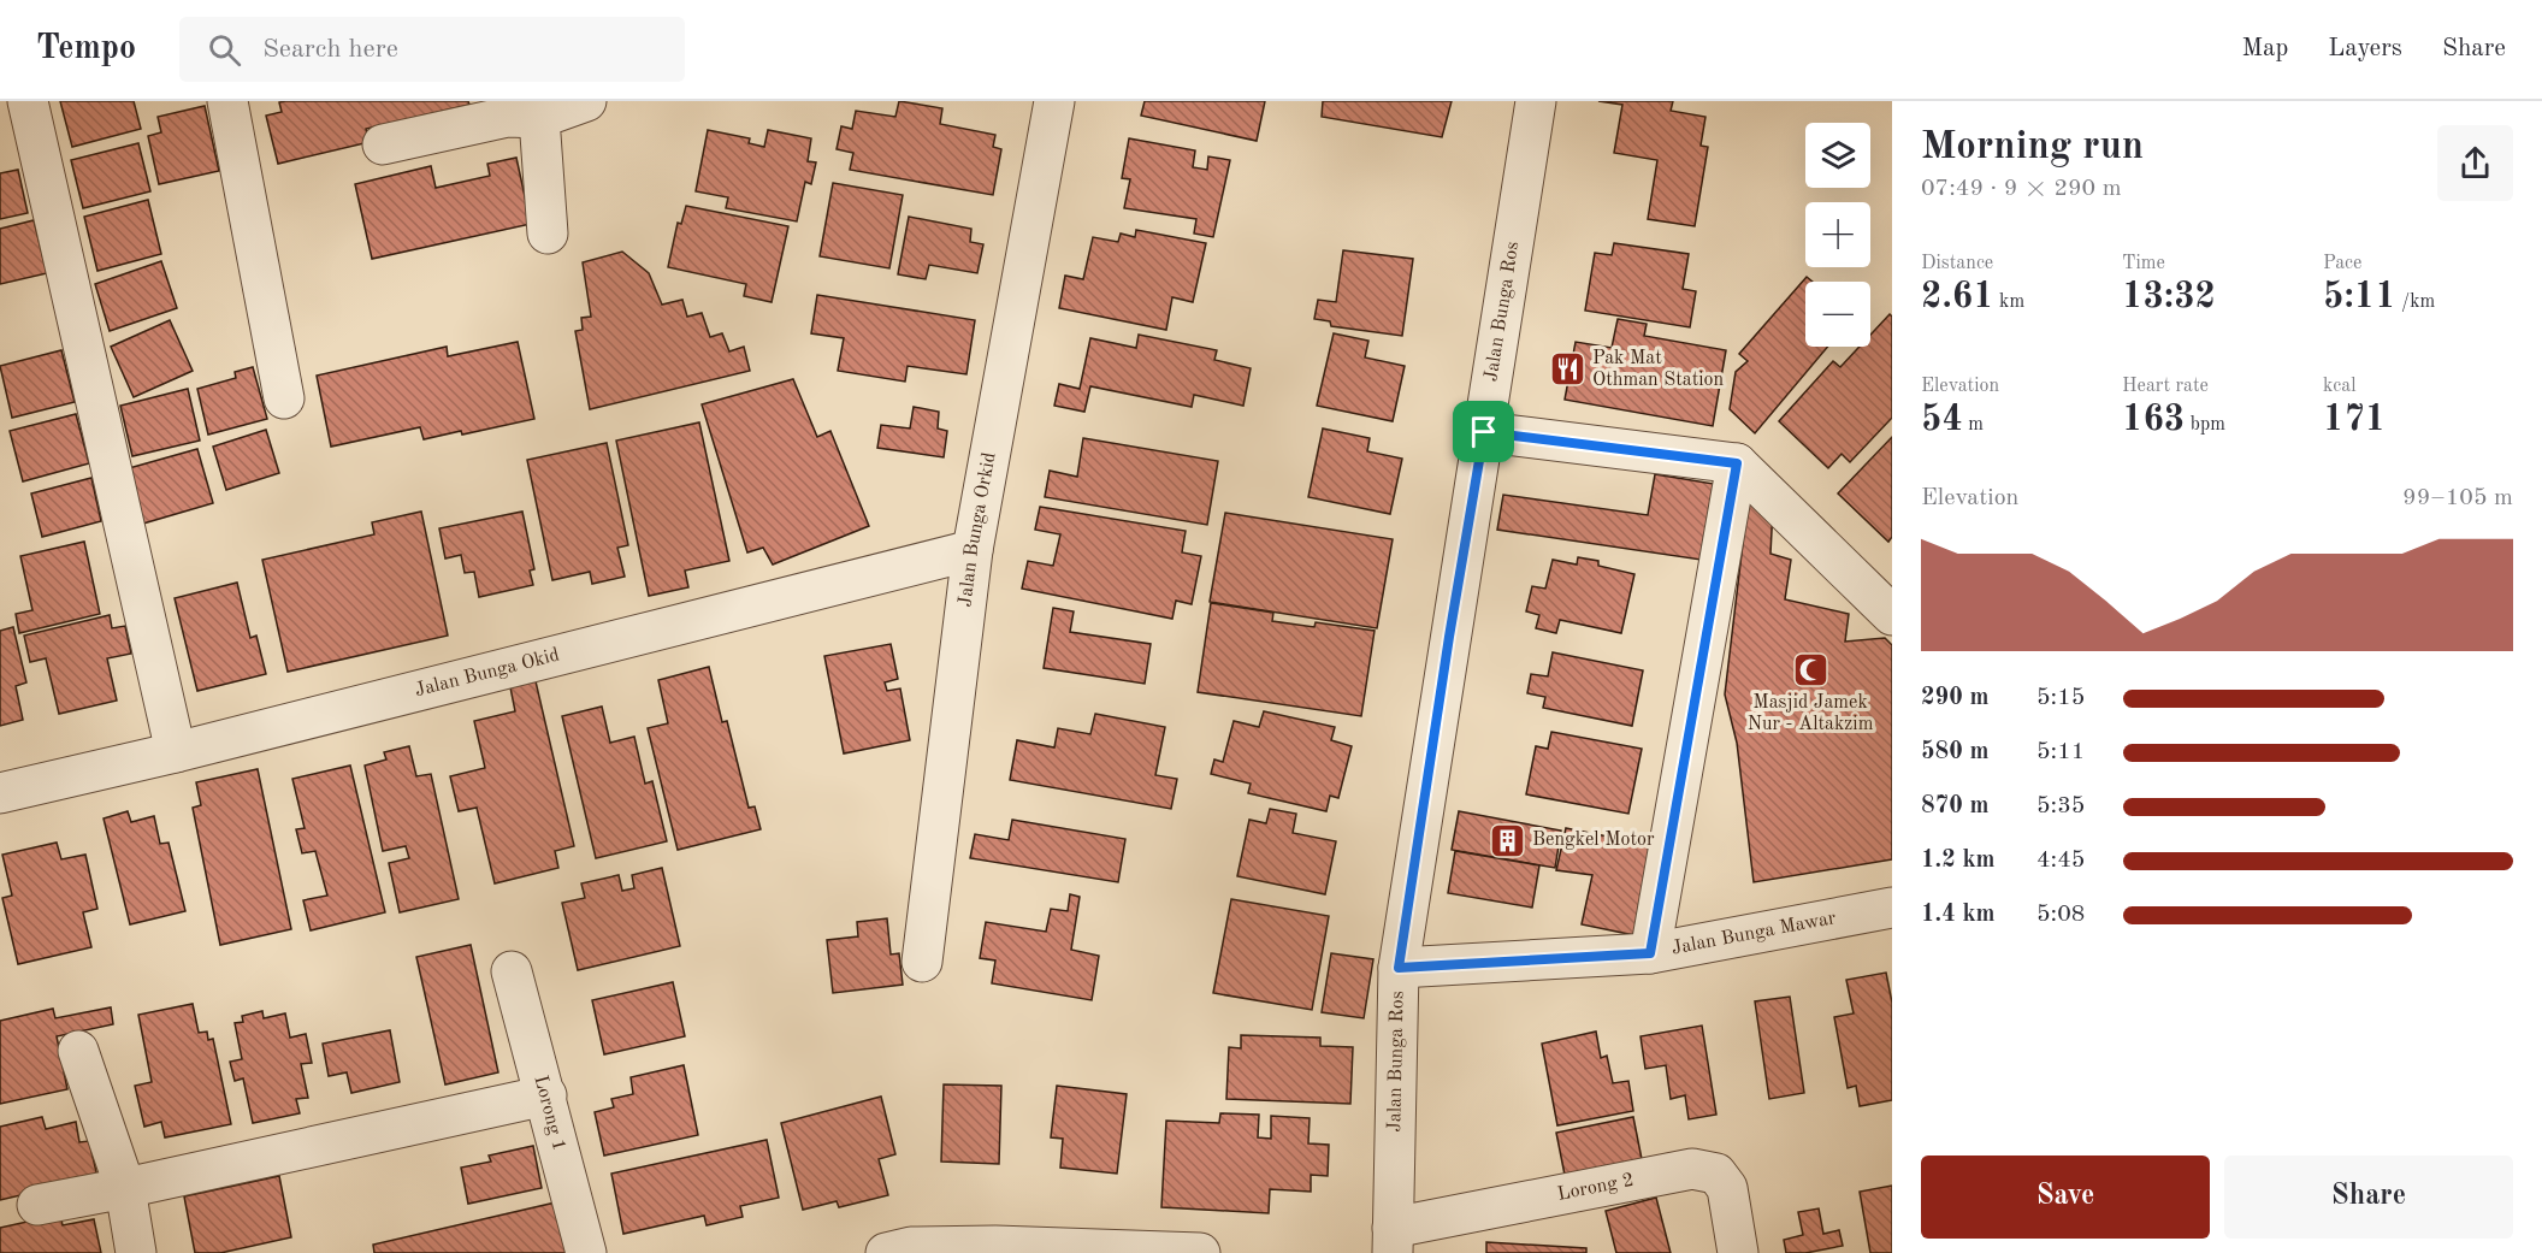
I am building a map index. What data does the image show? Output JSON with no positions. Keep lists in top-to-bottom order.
{
  "streets": {
    "street": [
      "Jalan Bunga Ros",
      "Jalan Bunga Orkid",
      "Jalan Bunga Okid",
      "Jalan Bunga Mawar",
      "Lorong 1",
      "Lorong 2"
    ]
  },
  "crossings": [
    ["Jalan Bunga Ros", "Jalan Bunga Mawar"],
    ["Jalan Bunga Ros", "Lorong 2"],
    ["Jalan Bunga Orkid", "Jalan Bunga Okid"]
  ],
  "places": {
    "restaurant": ["Pak Mat Othman Station"],
    "mosque": ["Masjid Jamek Nur - Altakzim"],
    "building": ["Bengkel Motor"]
  },
  "page": {
    "header": "Tempo",
    "search": "Search here",
    "nav": ["Map", "Layers", "Share"],
    "heading": ["Morning run", "07:49 · 9 × 290 m"],
    "map_buttons": ["+", "−"],
    "stats": [
      ["Distance", "2.61 km"],
      ["Time", "13:32"],
      ["Pace", "5:11 /km"],
      ["Elevation", "54 m"],
      ["Heart rate", "163 bpm"],
      ["kcal", "171"]
    ],
    "chart": ["Elevation", "99–105 m"],
    "list": [
      {
        "name": "290 m",
        "note": "5:15"
      },
      {
        "name": "580 m",
        "note": "5:11"
      },
      {
        "name": "870 m",
        "note": "5:35"
      },
      {
        "name": "1.2 km",
        "note": "4:45"
      },
      {
        "name": "1.4 km",
        "note": "5:08"
      }
    ],
    "buttons": ["Save", "Share"]
  }
}
